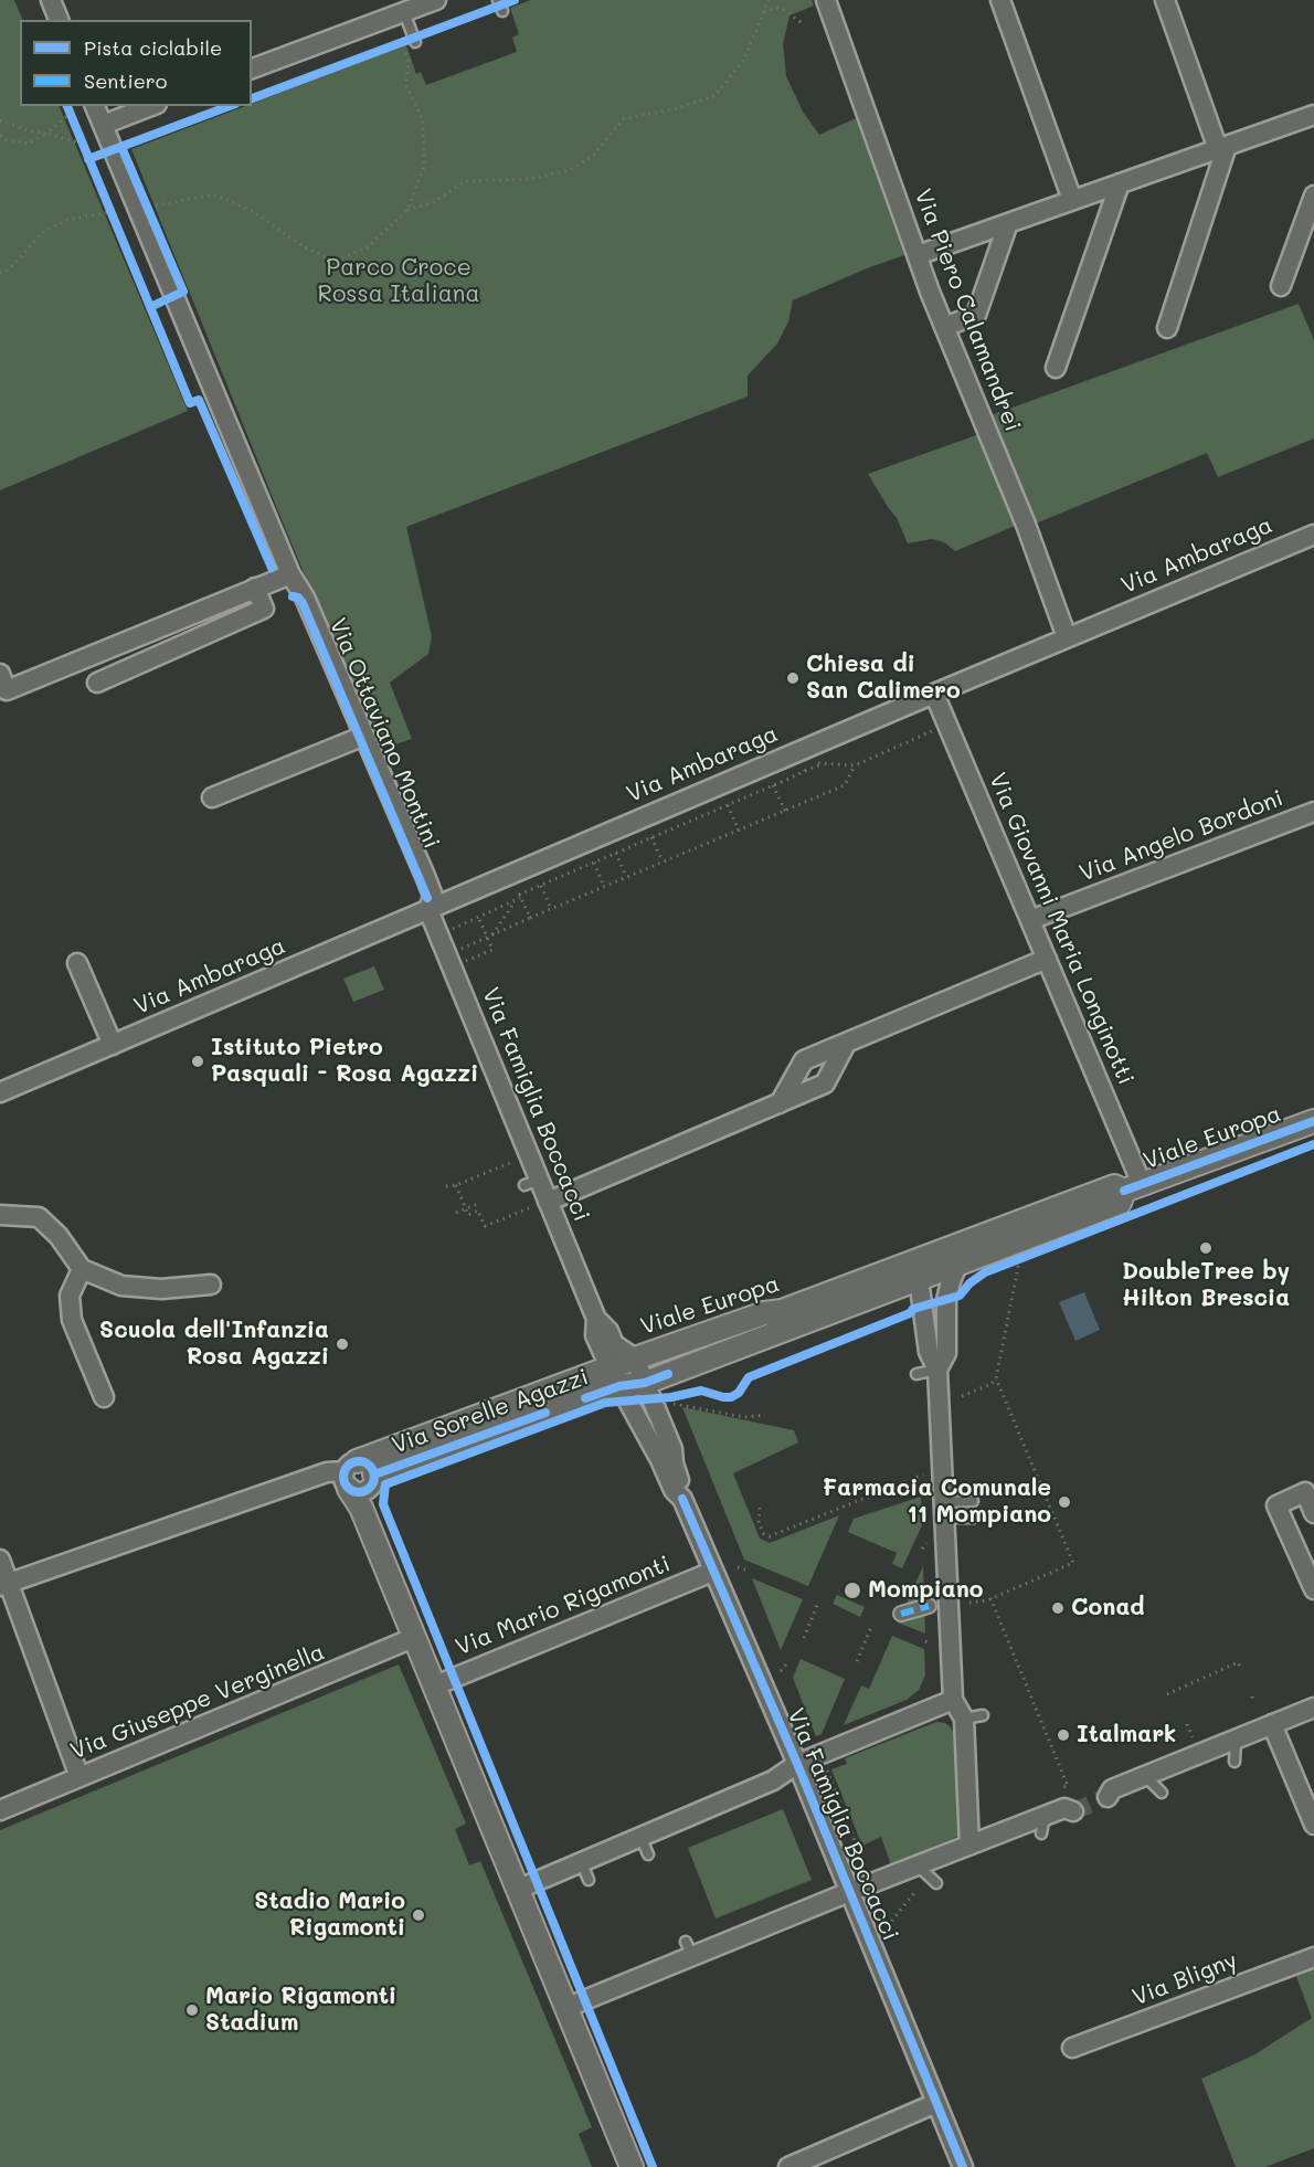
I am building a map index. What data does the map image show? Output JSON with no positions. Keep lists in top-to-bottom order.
{
  "streets": {
    "street": [
      "Via Piero Calamandrei",
      "Via Ambaraga",
      "Via Ottaviano Montini",
      "Via Angelo Bordoni",
      "Via Giovanni Maria Longinotti",
      "Via Famiglia Boccacci",
      "Viale Europa",
      "Via Sorelle Agazzi",
      "Via Mario Rigamonti",
      "Via Giuseppe Verginella",
      "Via Bligny"
    ]
  },
  "crossings": [
    ["Via Piero Calamandrei", "Via Ambaraga"],
    ["Via Ambaraga", "Via Ottaviano Montini"],
    ["Via Ambaraga", "Via Giovanni Maria Longinotti"],
    ["Via Ambaraga", "Via Famiglia Boccacci"],
    ["Via Ottaviano Montini", "Via Famiglia Boccacci"],
    ["Via Angelo Bordoni", "Via Giovanni Maria Longinotti"],
    ["Via Giovanni Maria Longinotti", "Viale Europa"],
    ["Via Famiglia Boccacci", "Viale Europa"],
    ["Via Famiglia Boccacci", "Via Sorelle Agazzi"],
    ["Via Famiglia Boccacci", "Via Mario Rigamonti"],
    ["Viale Europa", "Via Sorelle Agazzi"]
  ],
  "parks": ["Parco Croce Rossa Italiana"],
  "places": [
    "Chiesa di San Calimero",
    "Istituto Pietro Pasquali - Rosa Agazzi",
    "DoubleTree by Hilton Brescia",
    "Scuola dell'Infanzia Rosa Agazzi",
    "Farmacia Comunale 11 Mompiano",
    "Mompiano",
    "Conad",
    "Italmark",
    "Stadio Mario Rigamonti",
    "Mario Rigamonti Stadium"
  ],
  "legend": ["Pista ciclabile", "Sentiero"]
}
